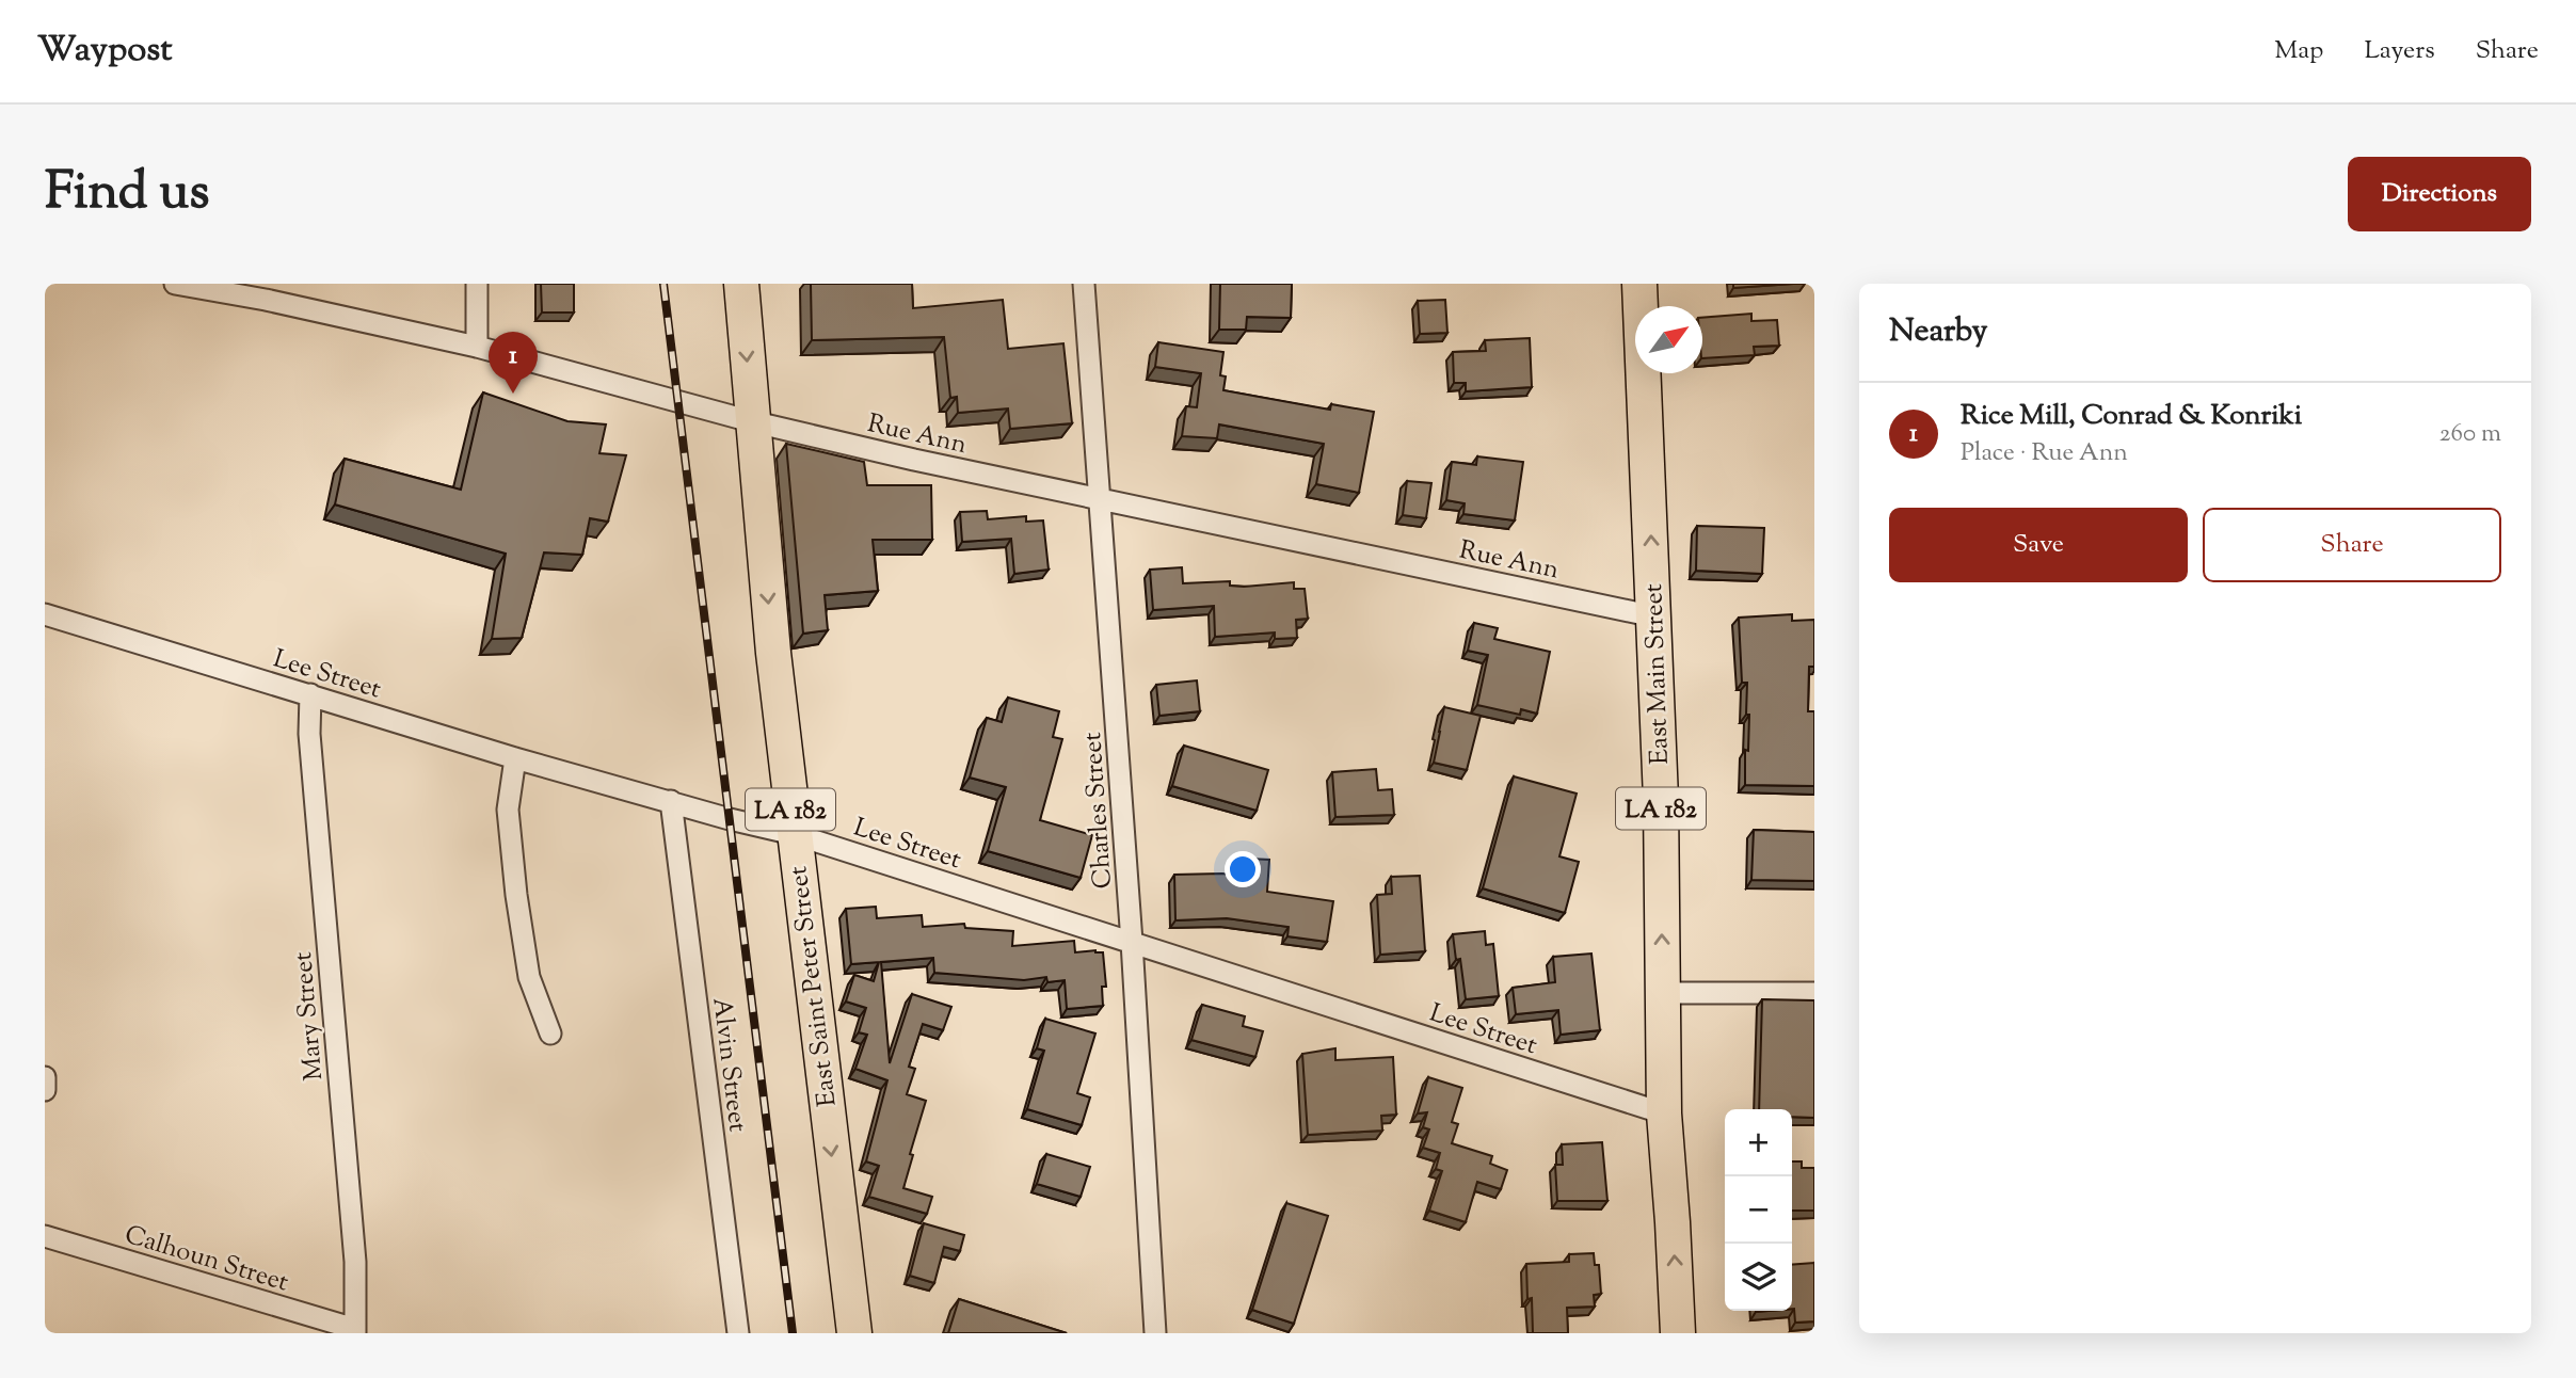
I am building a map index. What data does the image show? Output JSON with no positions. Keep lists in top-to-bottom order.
{
  "streets": {
    "main road": ["East Main Street", "LA 182", "East Saint Peter Street"],
    "street": [
      "Rue Ann",
      "Lee Street",
      "Charles Street",
      "Mary Street",
      "Alvin Street",
      "Calhoun Street"
    ]
  },
  "crossings": [
    ["Rue Ann", "East Main Street"],
    ["Rue Ann", "Charles Street"],
    ["Rue Ann", "East Saint Peter Street"],
    ["Lee Street", "East Main Street"],
    ["Lee Street", "Charles Street"],
    ["Lee Street", "East Saint Peter Street"],
    ["Lee Street", "Mary Street"],
    ["Lee Street", "Alvin Street"],
    ["Mary Street", "Calhoun Street"]
  ],
  "one_way": ["East Main Street", "East Saint Peter Street"],
  "north": "top right",
  "page": {
    "header": "Waypost",
    "nav": ["Map", "Layers", "Share"],
    "title": "Find us",
    "buttons": [
      "Directions",
      ["Save", "Share"]
    ],
    "heading": "Nearby",
    "pins": "1",
    "list": [
      {
        "mark": "1",
        "name": "Rice Mill, Conrad & Konriki",
        "note": "Place · Rue Ann",
        "value": "260 m"
      }
    ],
    "map_buttons": ["+", "−"]
  }
}
